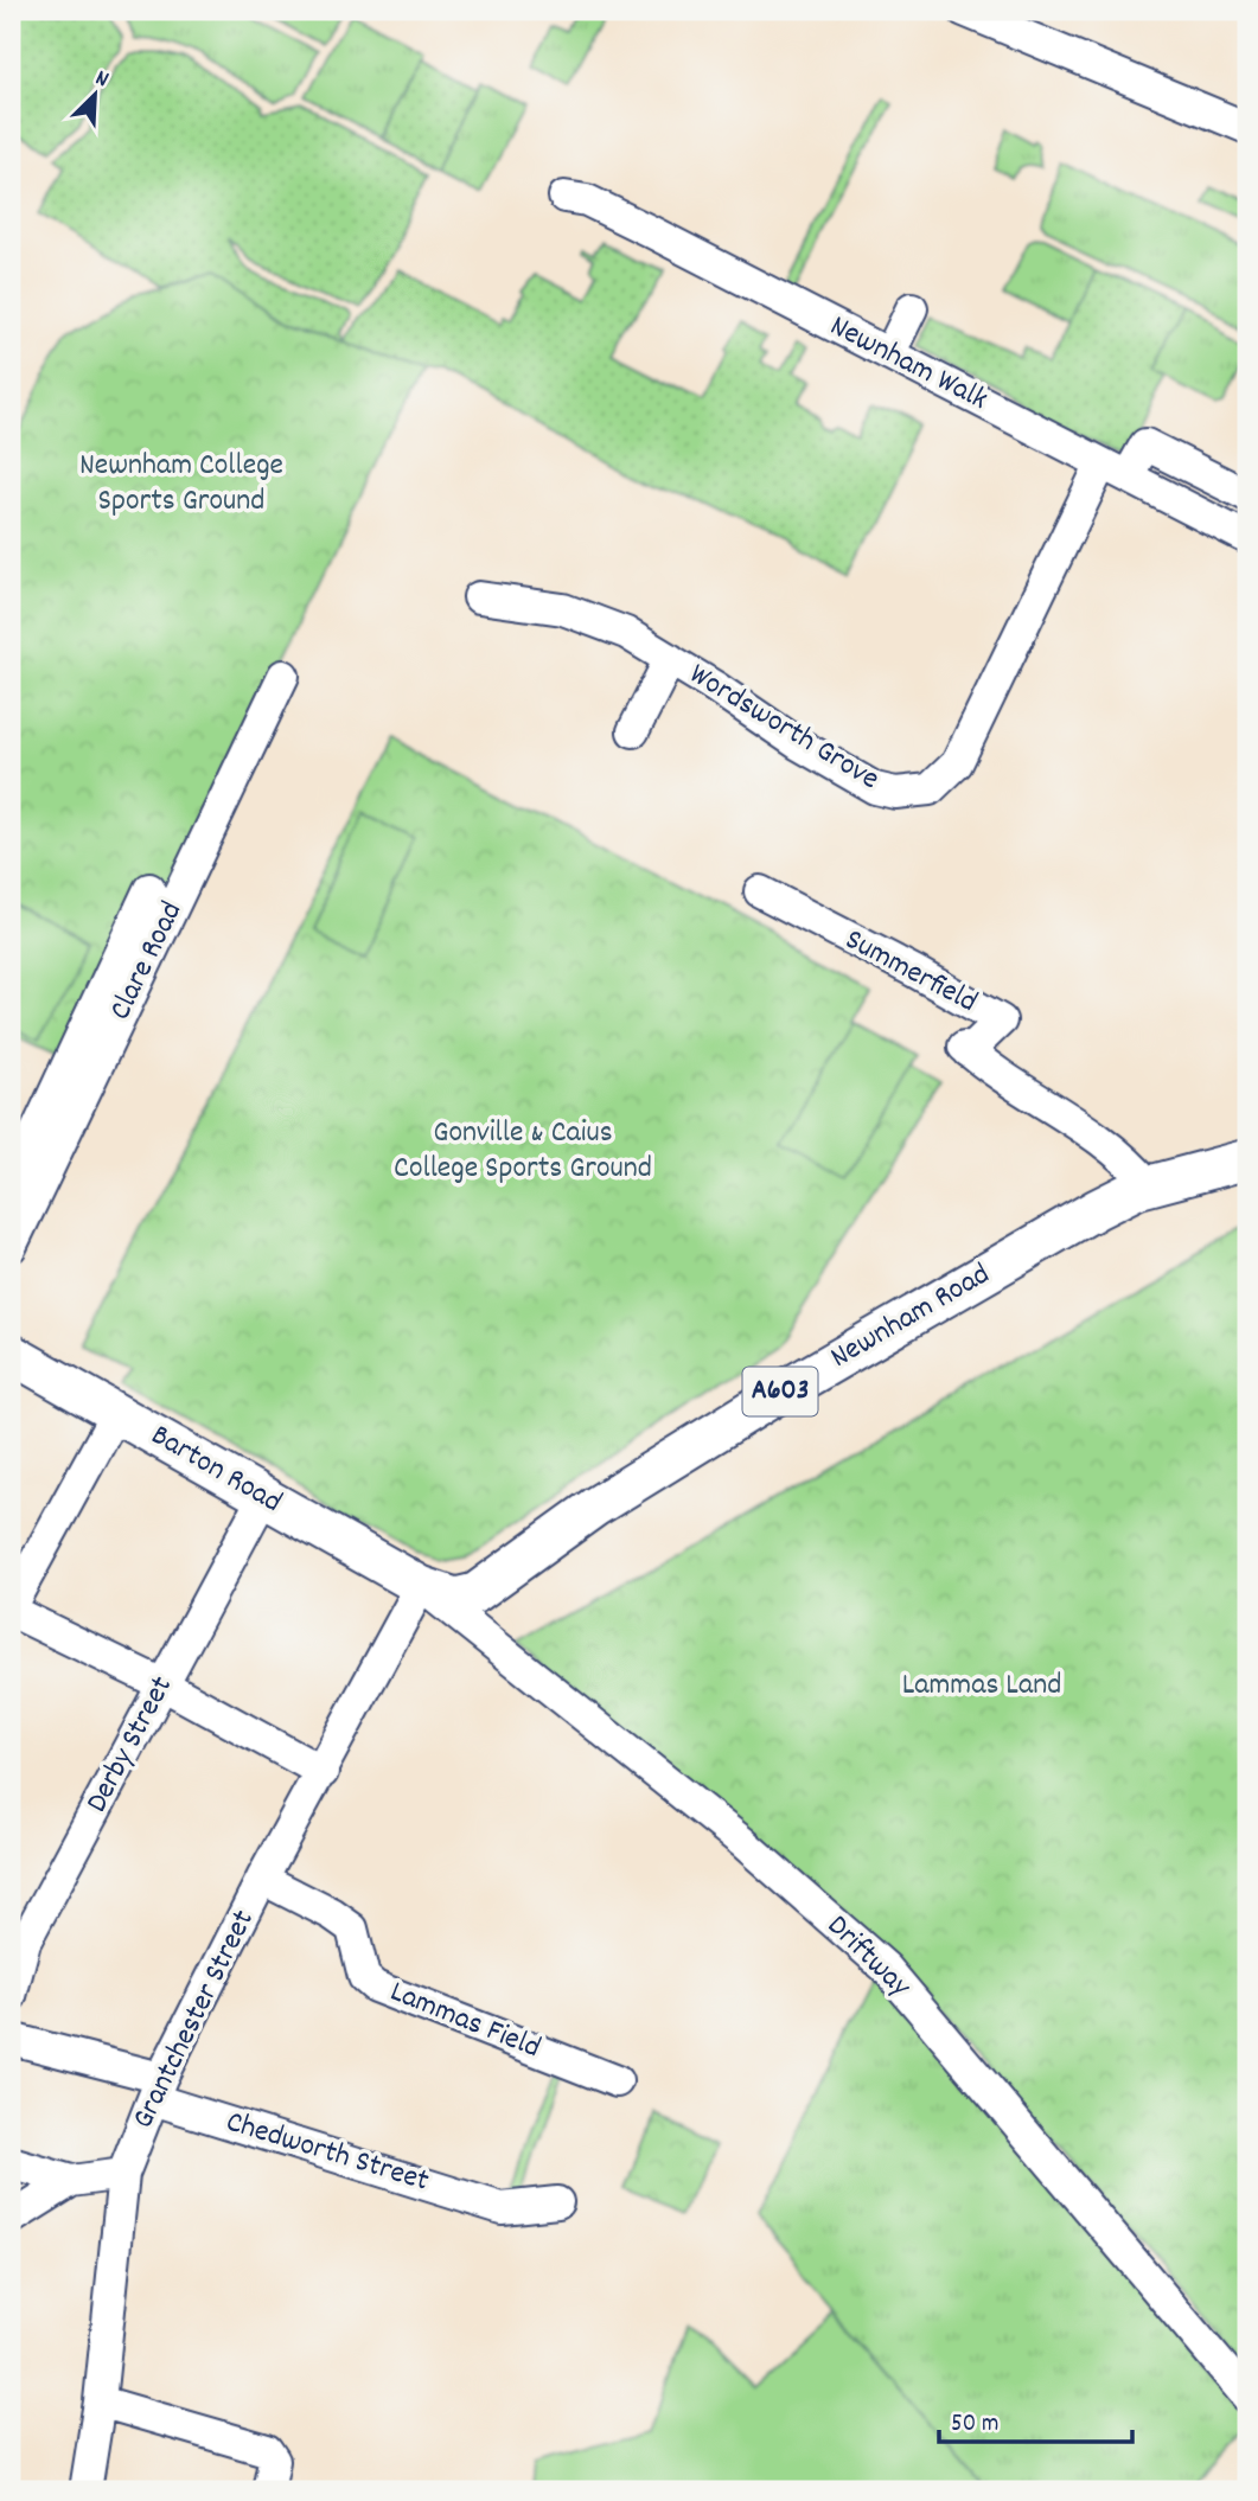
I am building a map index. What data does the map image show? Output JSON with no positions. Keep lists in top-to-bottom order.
{
  "streets": {
    "main road": ["Newnham Road", "A603", "Barton Road"],
    "street": [
      "Newnham Walk",
      "Wordsworth Grove",
      "Clare Road",
      "Summerfield",
      "Derby Street",
      "Driftway",
      "Grantchester Street",
      "Lammas Field",
      "Chedworth Street"
    ]
  },
  "crossings": [
    ["Newnham Walk", "Wordsworth Grove"],
    ["Summerfield", "Newnham Road"],
    ["Newnham Road", "Barton Road"],
    ["Newnham Road", "Driftway"],
    ["Newnham Road", "Grantchester Street"],
    ["Barton Road", "Derby Street"],
    ["Barton Road", "Driftway"],
    ["Barton Road", "Grantchester Street"],
    ["Driftway", "Grantchester Street"],
    ["Grantchester Street", "Lammas Field"],
    ["Grantchester Street", "Chedworth Street"]
  ],
  "parks": ["Newnham College Sports Ground", "Gonville & Caius College Sports Ground", "Lammas Land"],
  "scale_bar": "50 m",
  "north": "top right"
}
